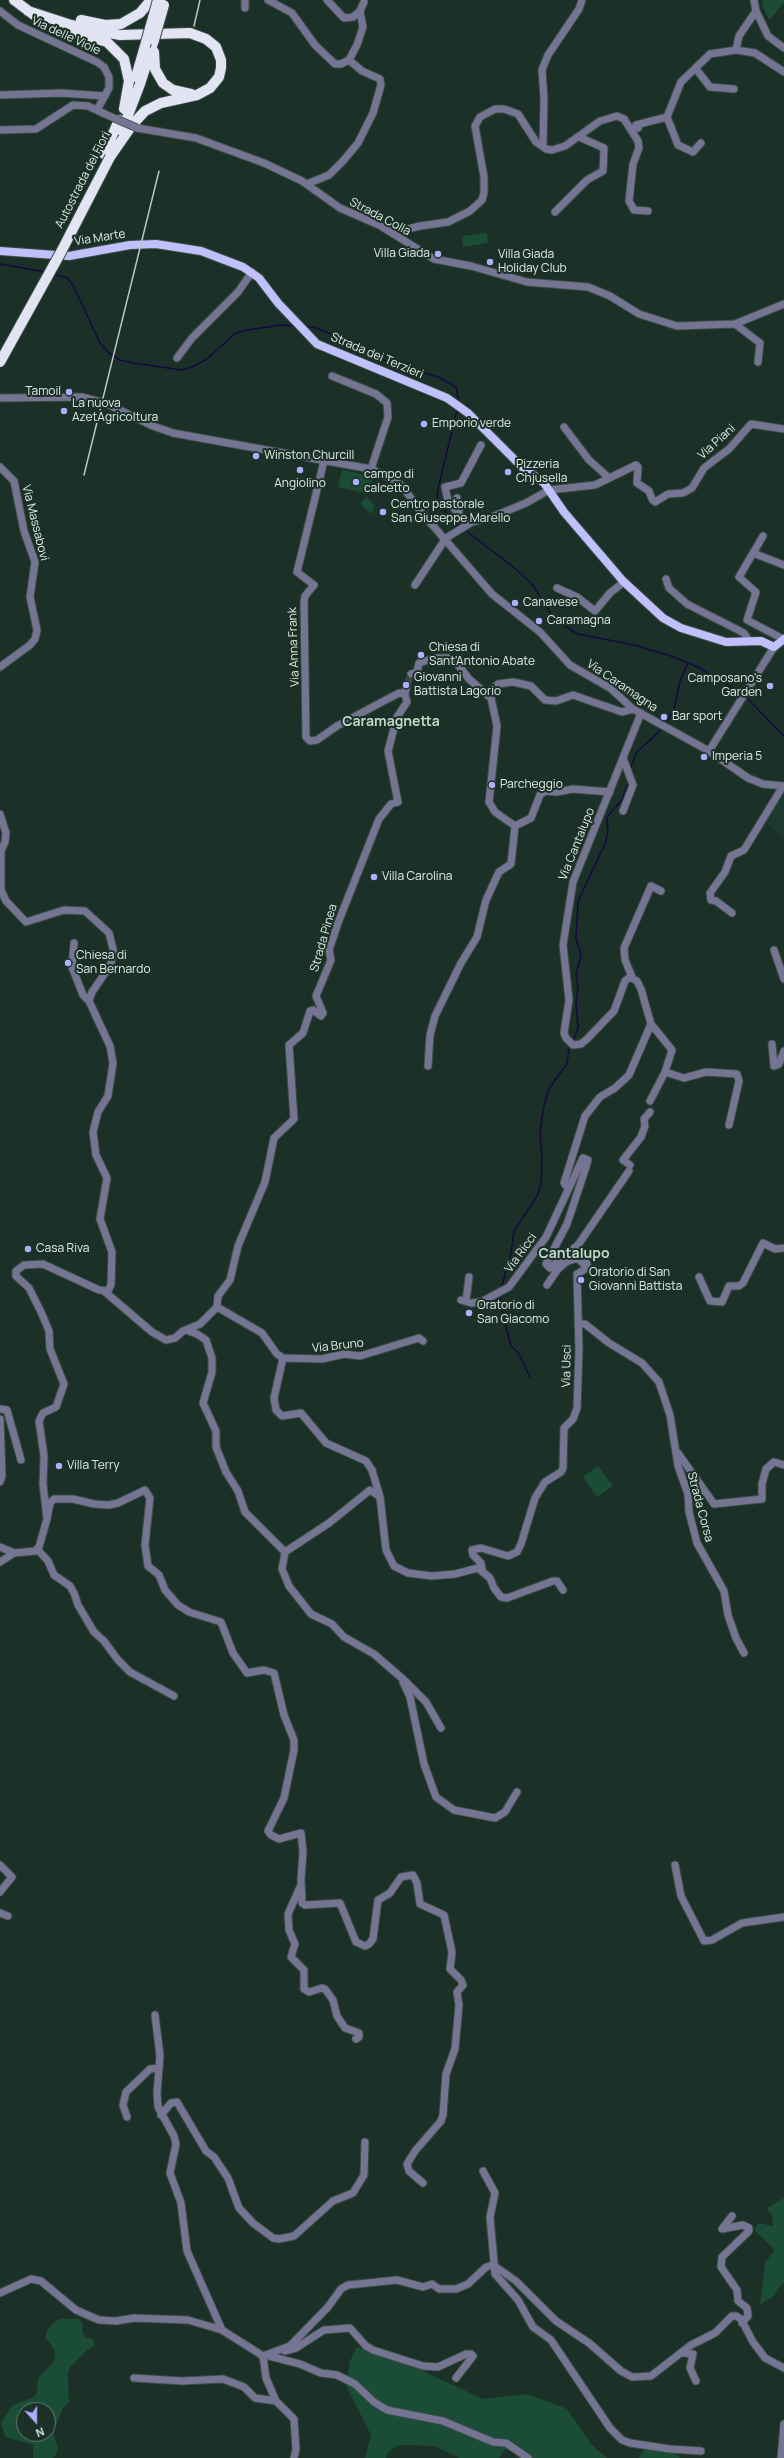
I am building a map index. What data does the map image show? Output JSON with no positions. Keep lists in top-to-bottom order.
{
  "streets": {
    "highway": ["Autostrada dei Fiori"],
    "main road": ["Via Marte", "Strada dei Terzieri"],
    "street": [
      "Via delle Viole",
      "Strada Colla",
      "Via Piani",
      "Via Massabovi",
      "Via Anna Frank",
      "Via Caramagna",
      "Via Cantalupo",
      "Strada Pinea",
      "Via Ricci",
      "Via Bruno",
      "Via Usci",
      "Strada Corsa"
    ]
  },
  "crossings": [
    ["Via delle Viole", "Strada Colla"],
    ["Via Marte", "Strada dei Terzieri"],
    ["Strada dei Terzieri", "Via Piani"],
    ["Via Piani", "Via Caramagna"],
    ["Via Anna Frank", "Strada Pinea"],
    ["Via Caramagna", "Via Cantalupo"],
    ["Via Usci", "Strada Corsa"]
  ],
  "districts": ["Caramagnetta", "Cantalupo"],
  "places": [
    "Villa Giada",
    "Villa Giada Holiday Club",
    "Tamoil",
    "La nuova AzetAgricoltura",
    "Emporio verde",
    "Winston Churcill",
    "Angiolino",
    "Pizzeria Chjusella",
    "campo di calcetto",
    "Centro pastorale San Giuseppe Marello",
    "Canavese",
    "Caramagna",
    "Chiesa di Sant'Antonio Abate",
    "Giovanni Battista Lagorio",
    "Camposano's Garden",
    "Bar sport",
    "Imperia 5",
    "Parcheggio",
    "Villa Carolina",
    "Chiesa di San Bernardo",
    "Casa Riva",
    "Oratorio di San Giovanni Battista",
    "Oratorio di San Giacomo",
    "Villa Terry"
  ],
  "north": "bottom"
}
